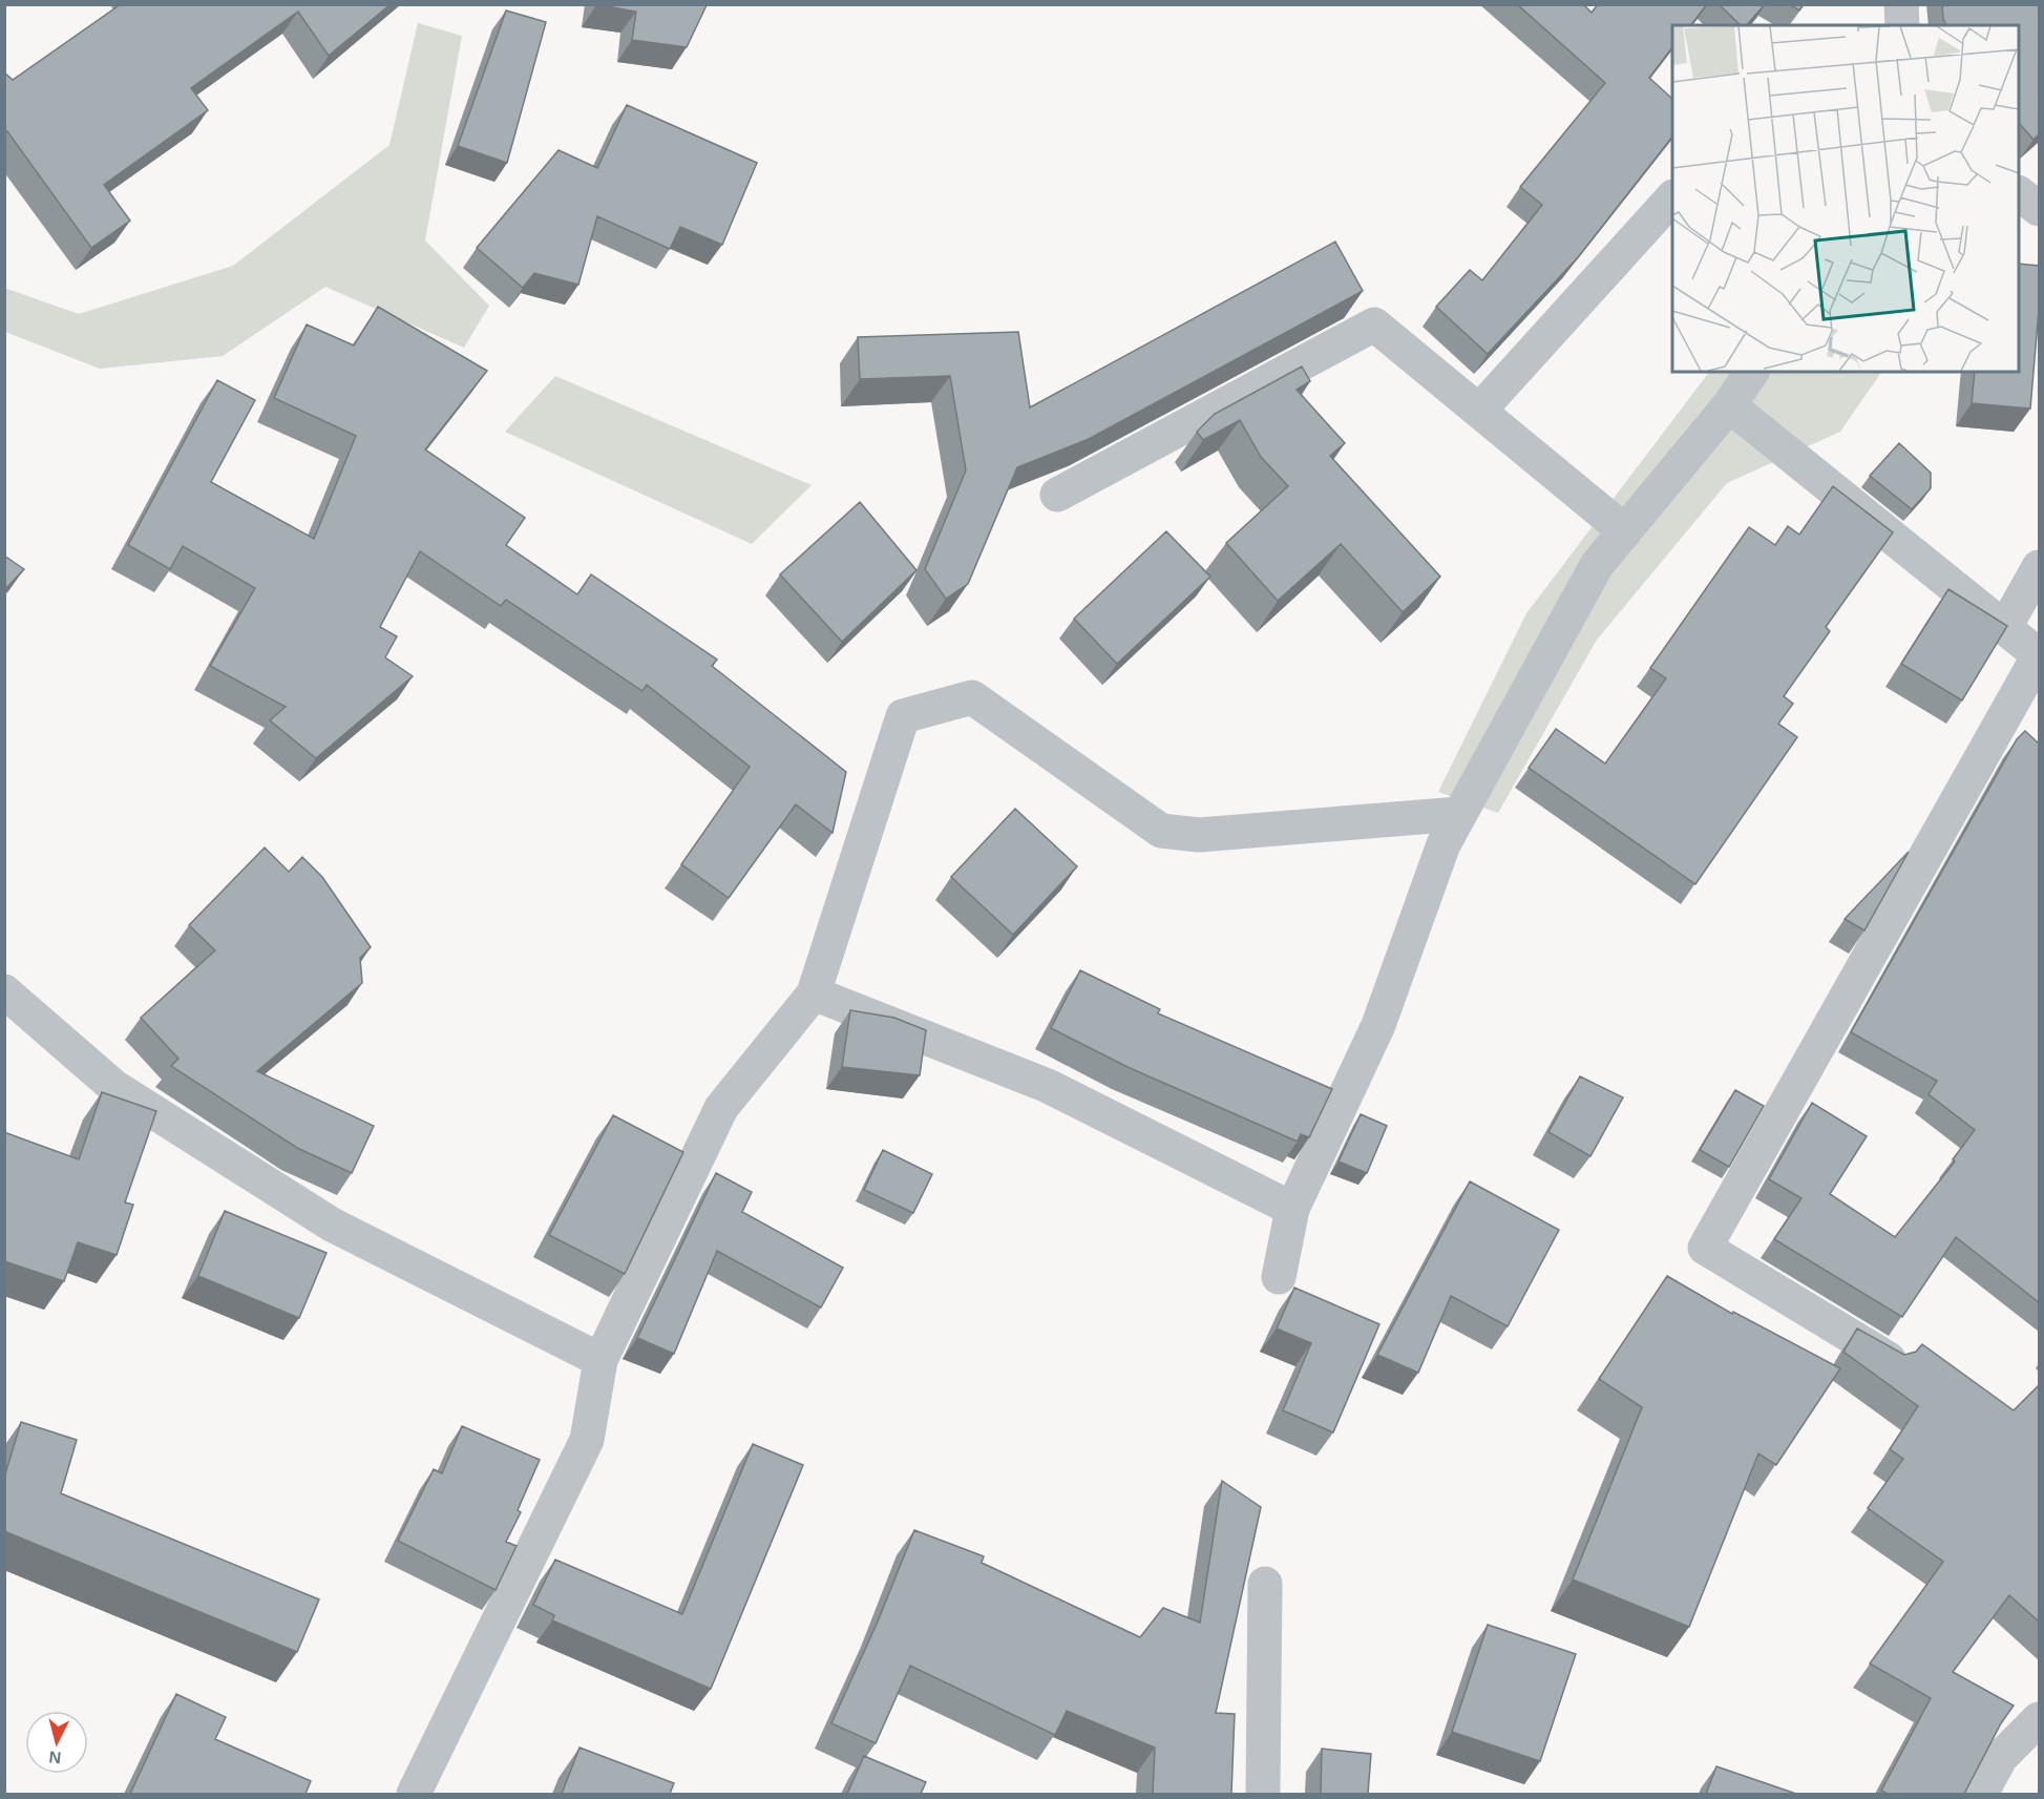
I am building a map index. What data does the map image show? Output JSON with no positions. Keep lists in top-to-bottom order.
{
  "north": "bottom"
}
